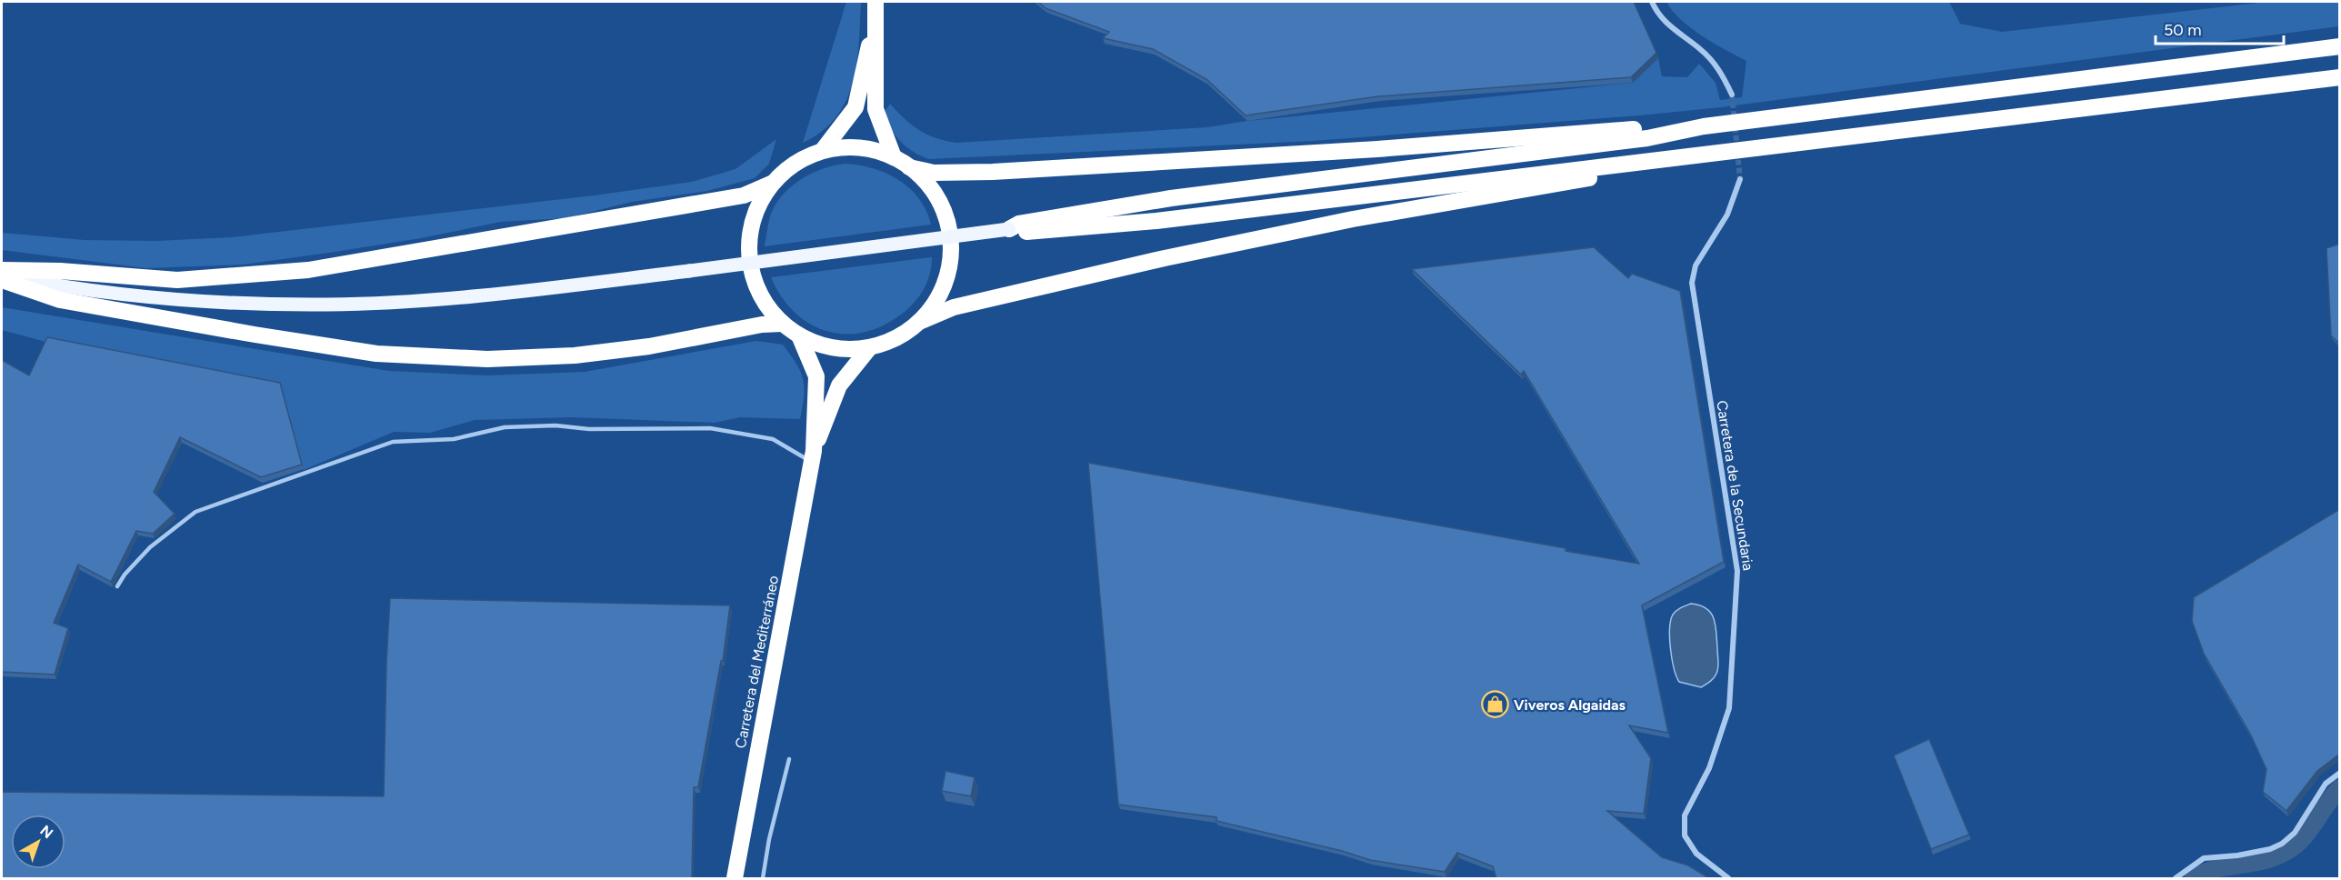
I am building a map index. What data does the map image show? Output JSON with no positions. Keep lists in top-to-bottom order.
{
  "streets": {
    "highway": ["Carretera del Mediterráneo"],
    "street": ["Carretera de la Secundaria"]
  },
  "places": {
    "shop": ["Viveros Algaidas"]
  },
  "scale_bar": "50 m",
  "north": "top right"
}
